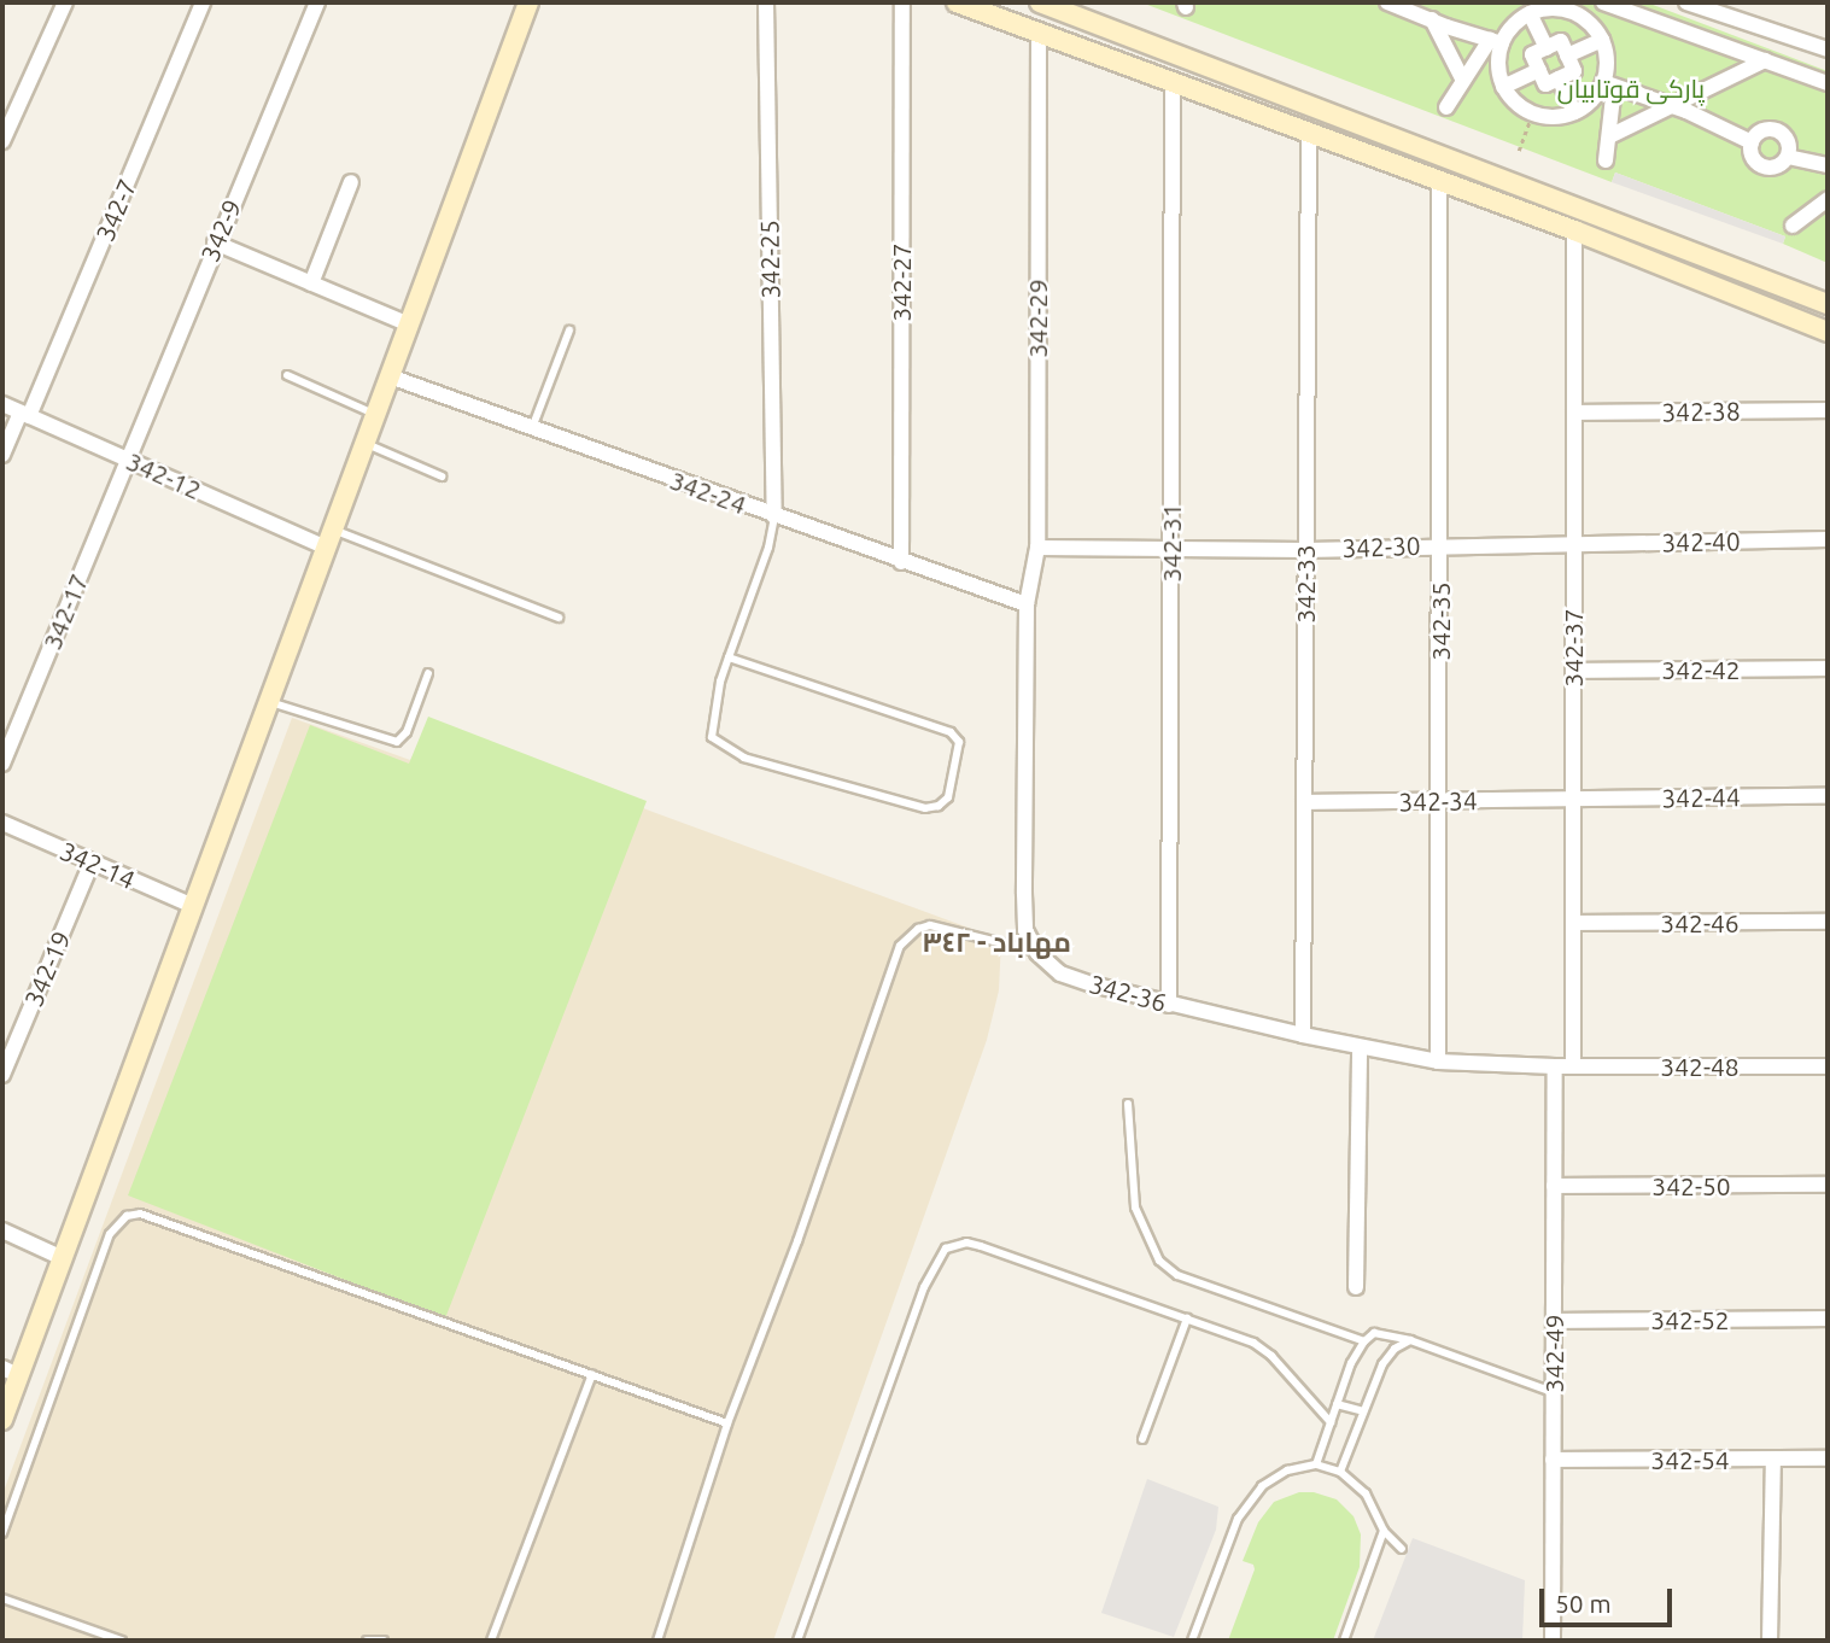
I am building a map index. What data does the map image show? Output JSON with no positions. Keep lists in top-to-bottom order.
{
  "streets": {
    "street": [
      "342-7",
      "342-9",
      "342-25",
      "342-27",
      "342-29",
      "342-38",
      "342-12",
      "342-24",
      "342-40",
      "342-31",
      "342-30",
      "342-33",
      "342-17",
      "342-35",
      "342-37",
      "342-42",
      "342-44",
      "342-34",
      "342-14",
      "342-46",
      "342-19",
      "342-36",
      "342-48",
      "342-50",
      "342-52",
      "342-49",
      "342-54"
    ]
  },
  "crossings": [
    ["342-7", "342-12"],
    ["342-9", "342-12"],
    ["342-9", "342-17"],
    ["342-25", "342-24"],
    ["342-27", "342-24"],
    ["342-29", "342-24"],
    ["342-29", "342-30"],
    ["342-38", "342-37"],
    ["342-12", "342-17"],
    ["342-40", "342-30"],
    ["342-40", "342-37"],
    ["342-31", "342-30"],
    ["342-31", "342-36"],
    ["342-30", "342-33"],
    ["342-30", "342-35"],
    ["342-30", "342-37"],
    ["342-33", "342-34"],
    ["342-33", "342-36"],
    ["342-35", "342-34"],
    ["342-35", "342-36"],
    ["342-37", "342-42"],
    ["342-37", "342-44"],
    ["342-37", "342-34"],
    ["342-37", "342-46"],
    ["342-37", "342-36"],
    ["342-37", "342-48"],
    ["342-44", "342-34"],
    ["342-14", "342-19"],
    ["342-36", "342-48"],
    ["342-36", "342-49"],
    ["342-50", "342-49"],
    ["342-52", "342-49"],
    ["342-49", "342-54"]
  ],
  "districts": ["مهاباد - ٣٤٢"],
  "parks": ["پارکی قوتابیان"],
  "scale_bar": "50 m"
}
